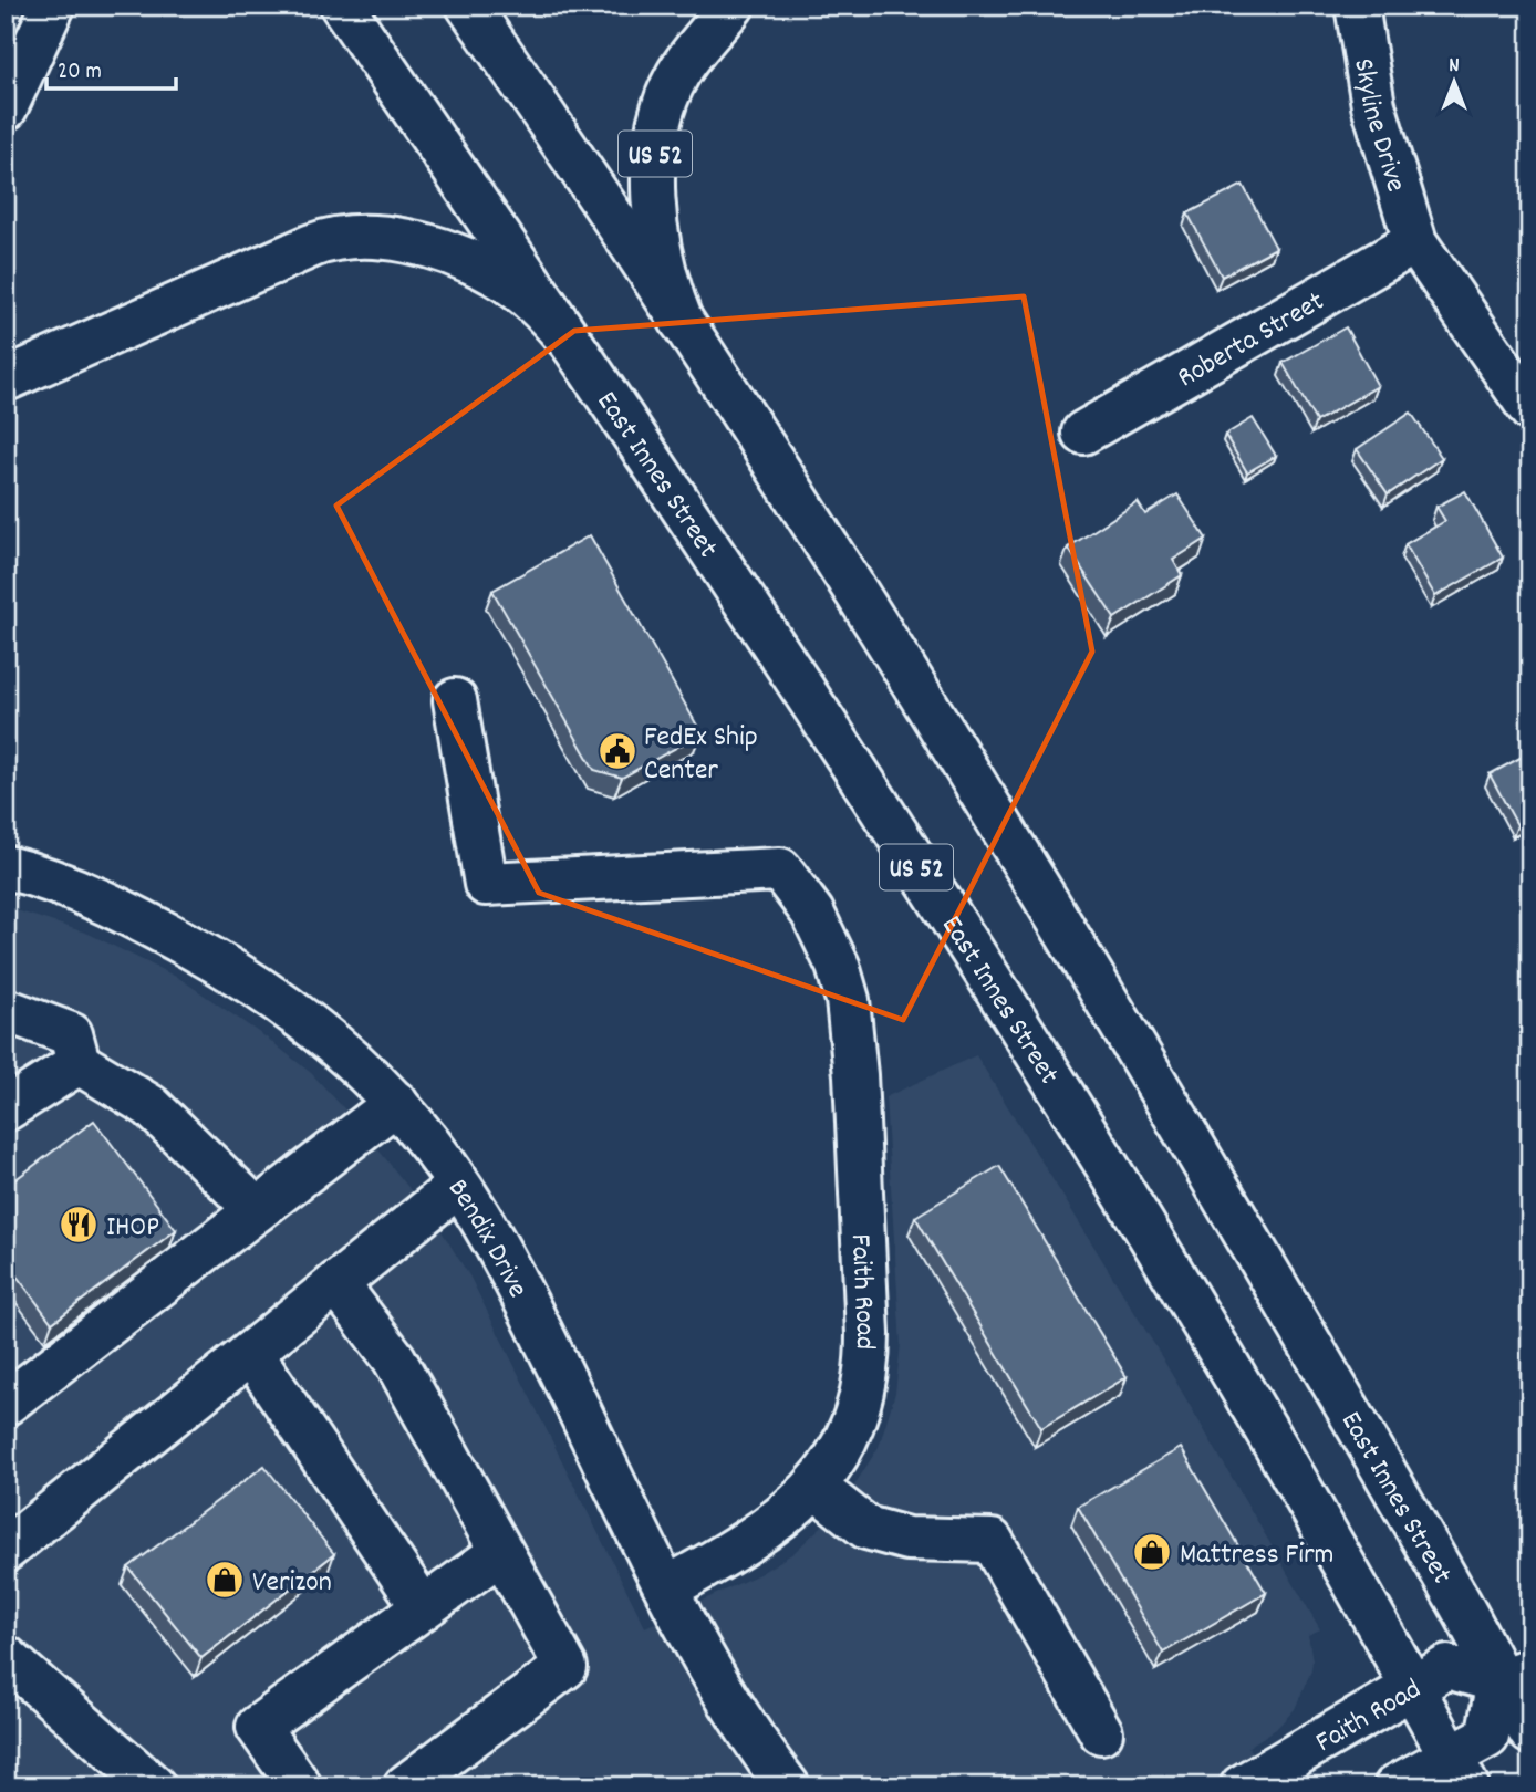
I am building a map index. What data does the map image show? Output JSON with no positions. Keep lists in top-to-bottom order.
{
  "streets": {
    "main road": [
      "Skyline Drive",
      "US 52",
      "Roberta Street",
      "East Innes Street",
      "Bendix Drive",
      "Faith Road"
    ]
  },
  "crossings": [
    ["Skyline Drive", "Roberta Street"],
    ["US 52", "East Innes Street"],
    ["East Innes Street", "Faith Road"],
    ["Bendix Drive", "Faith Road"]
  ],
  "places": {
    "public building": ["FedEx Ship Center"],
    "restaurant": ["IHOP"],
    "shop": ["Mattress Firm", "Verizon"]
  },
  "scale_bar": "20 m",
  "north": "top"
}
